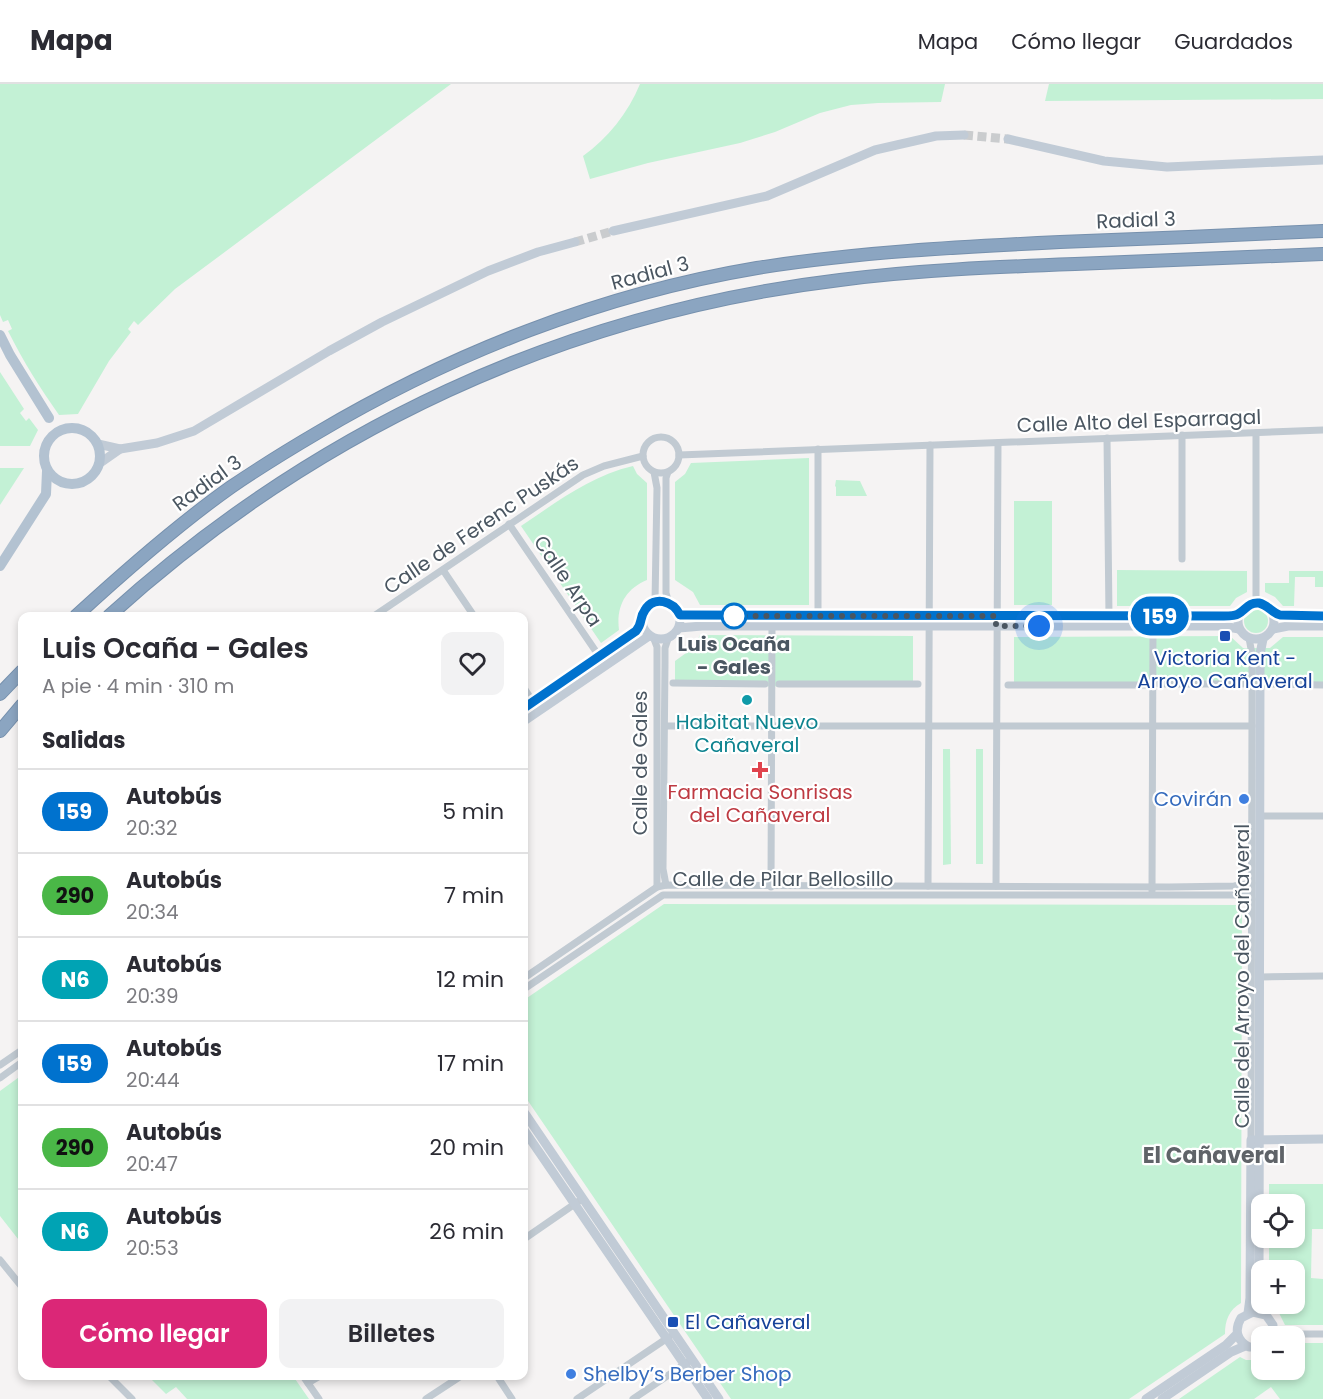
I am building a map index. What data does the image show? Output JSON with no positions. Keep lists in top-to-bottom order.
{
  "streets": {
    "highway": ["Radial 3"],
    "main road": ["Calle del Arroyo del Cañaveral"],
    "street": [
      "Calle Alto del Esparragal",
      "Calle de Ferenc Puskás",
      "Calle Arpa",
      "Calle de Gales",
      "Calle de Pilar Bellosillo"
    ]
  },
  "crossings": [
    ["Calle de Ferenc Puskás", "Calle Arpa"],
    ["Calle de Gales", "Calle de Pilar Bellosillo"],
    ["Calle de Pilar Bellosillo", "Calle del Arroyo del Cañaveral"]
  ],
  "districts": ["El Cañaveral"],
  "places": {
    "other": [
      "Luis Ocaña - Gales",
      "Habitat Nuevo Cañaveral",
      "Covirán",
      "Shelby’s Berber Shop"
    ],
    "transit": ["Victoria Kent - Arroyo Cañaveral", "El Cañaveral"],
    "health": ["Farmacia Sonrisas del Cañaveral"]
  },
  "lines": ["bus line 159"],
  "page": {
    "header": "Mapa",
    "nav": ["Mapa", "Cómo llegar", "Guardados"],
    "on_map": "159",
    "heading": [
      ["Luis Ocaña - Gales", "A pie · 4 min · 310 m"],
      "Salidas"
    ],
    "list": [
      {
        "mark": "159",
        "name": "Autobús",
        "note": "20:32",
        "value": "5 min"
      },
      {
        "mark": "290",
        "name": "Autobús",
        "note": "20:34",
        "value": "7 min"
      },
      {
        "mark": "N6",
        "name": "Autobús",
        "note": "20:39",
        "value": "12 min"
      },
      {
        "mark": "159",
        "name": "Autobús",
        "note": "20:44",
        "value": "17 min"
      },
      {
        "mark": "290",
        "name": "Autobús",
        "note": "20:47",
        "value": "20 min"
      },
      {
        "mark": "N6",
        "name": "Autobús",
        "note": "20:53",
        "value": "26 min"
      }
    ],
    "map_buttons": ["+", "−"],
    "buttons": ["Cómo llegar", "Billetes"]
  }
}
